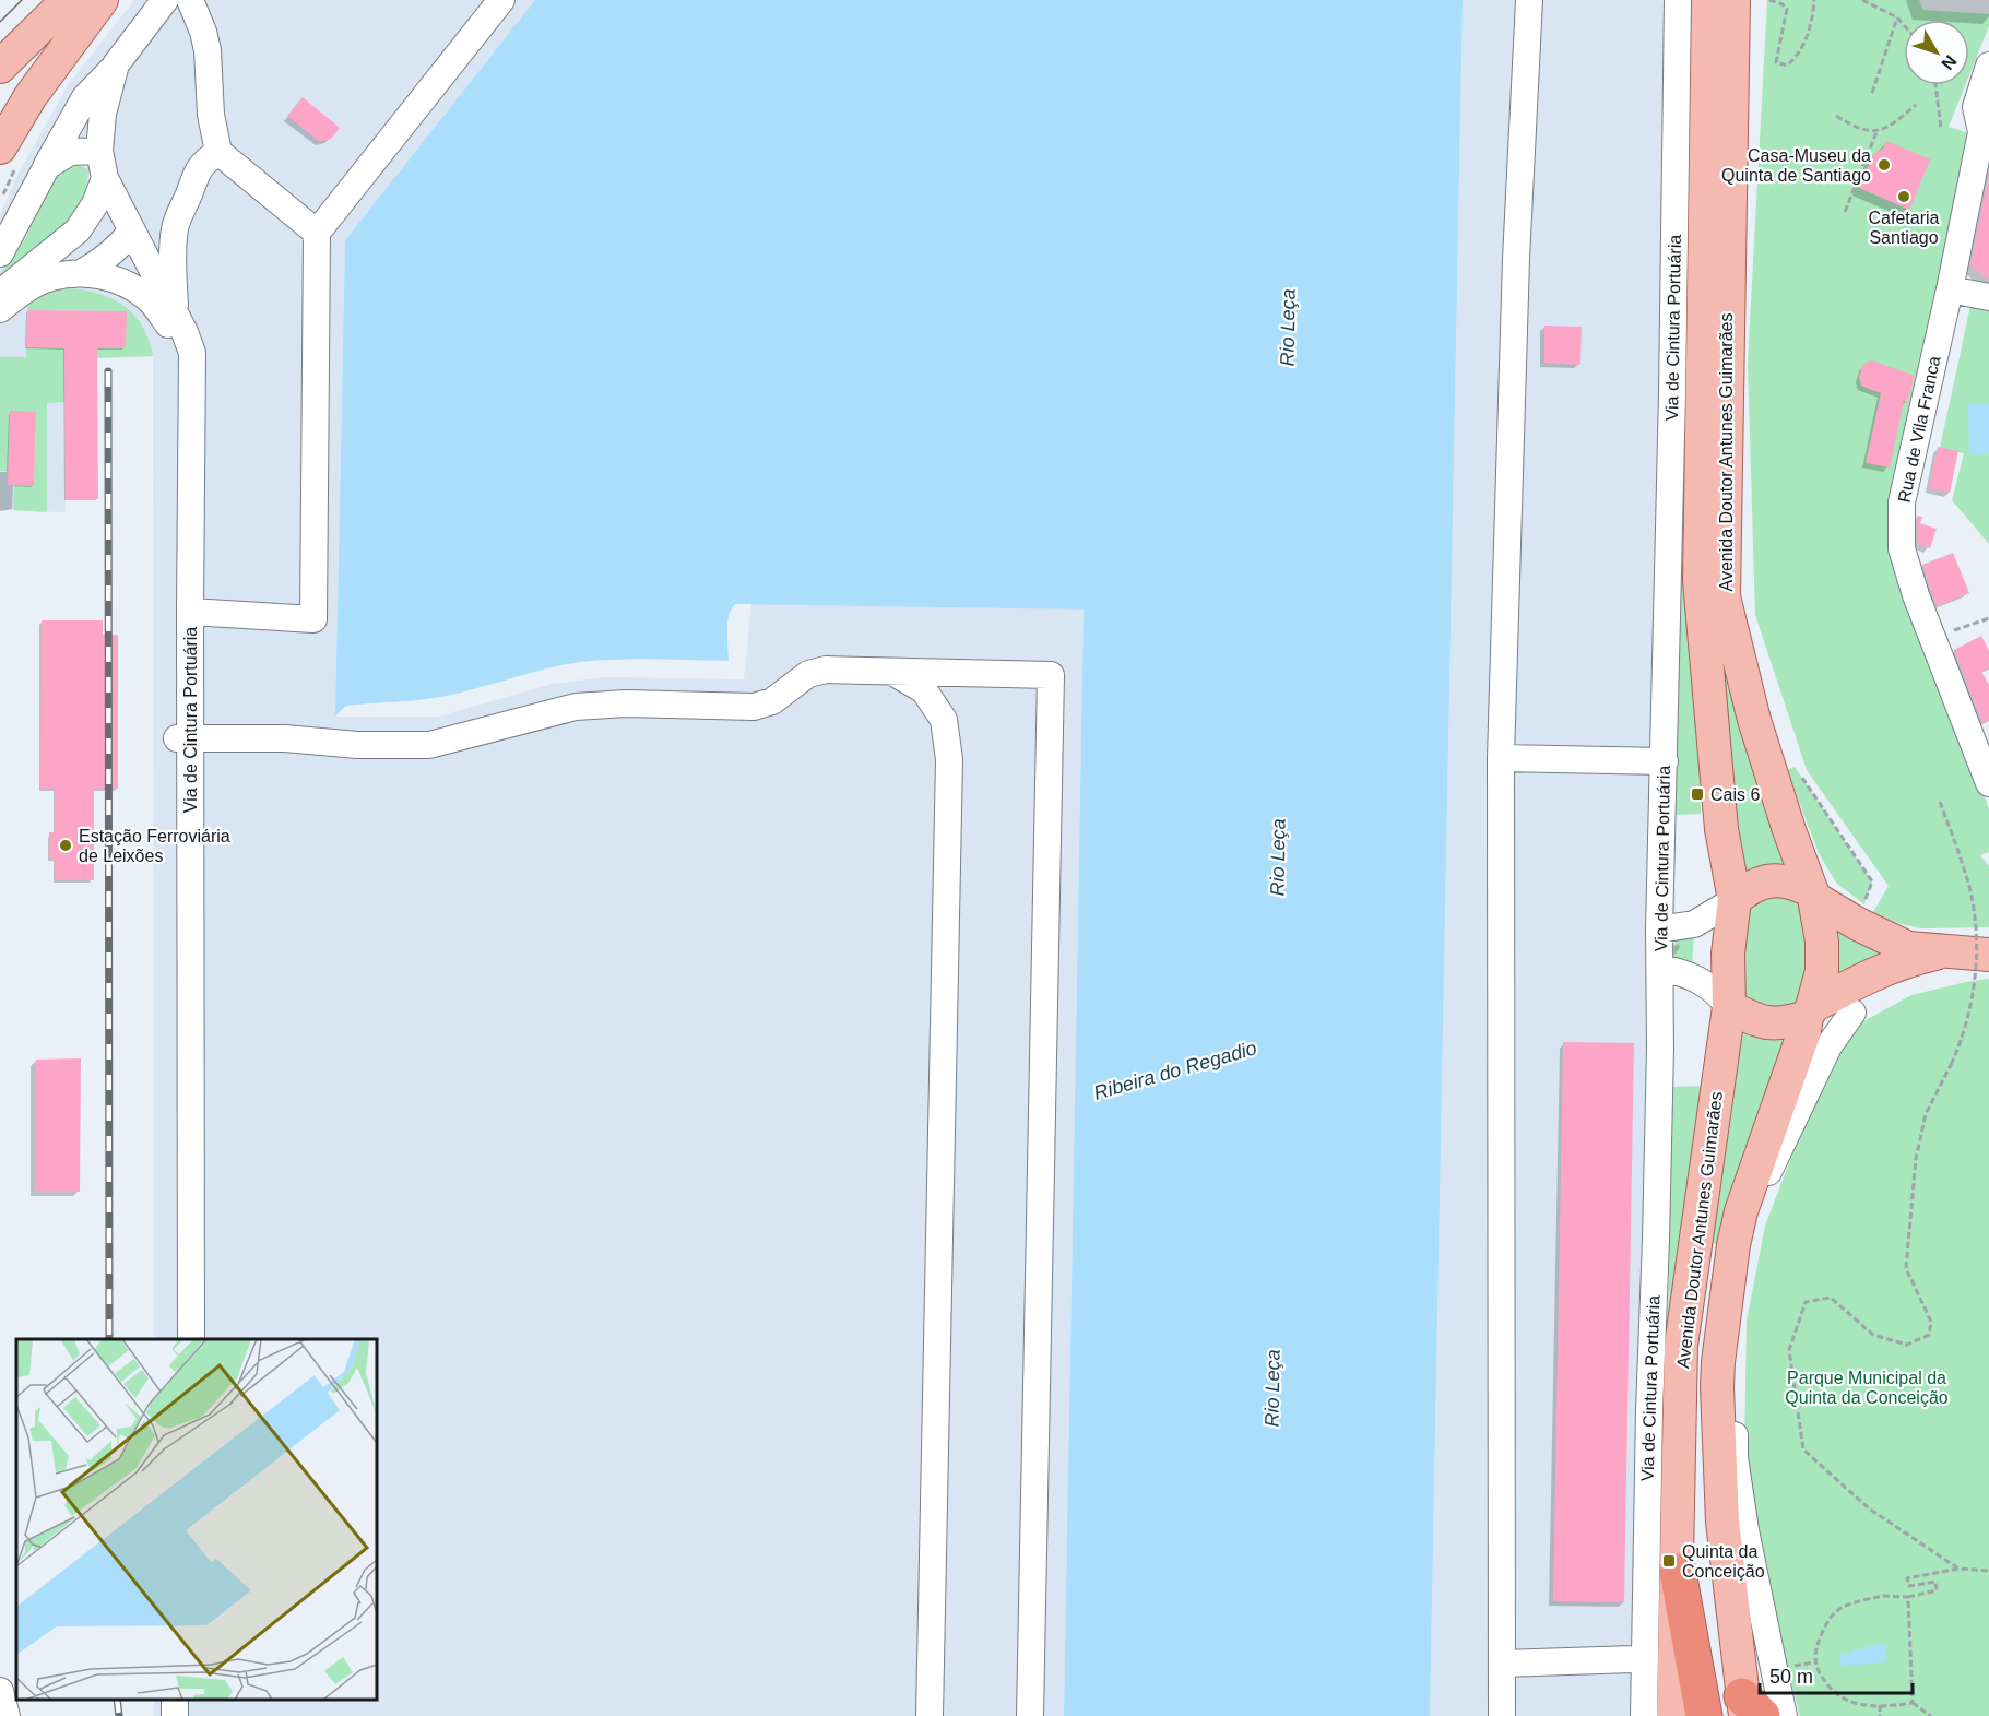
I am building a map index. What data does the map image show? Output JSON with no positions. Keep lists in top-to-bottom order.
{
  "streets": {
    "main road": ["Avenida Doutor Antunes Guimarães"],
    "street": ["Via de Cintura Portuária", "Rua de Vila Franca"]
  },
  "water": ["Rio Leça", "Ribeira do Regadio"],
  "parks": ["Parque Municipal da Quinta da Conceição"],
  "places": {
    "other": ["Casa-Museu da Quinta de Santiago", "Cafetaria Santiago", "Estação Ferroviária de Leixões"],
    "transit": ["Cais 6", "Quinta da Conceição"]
  },
  "scale_bar": "50 m",
  "north": "bottom right"
}
